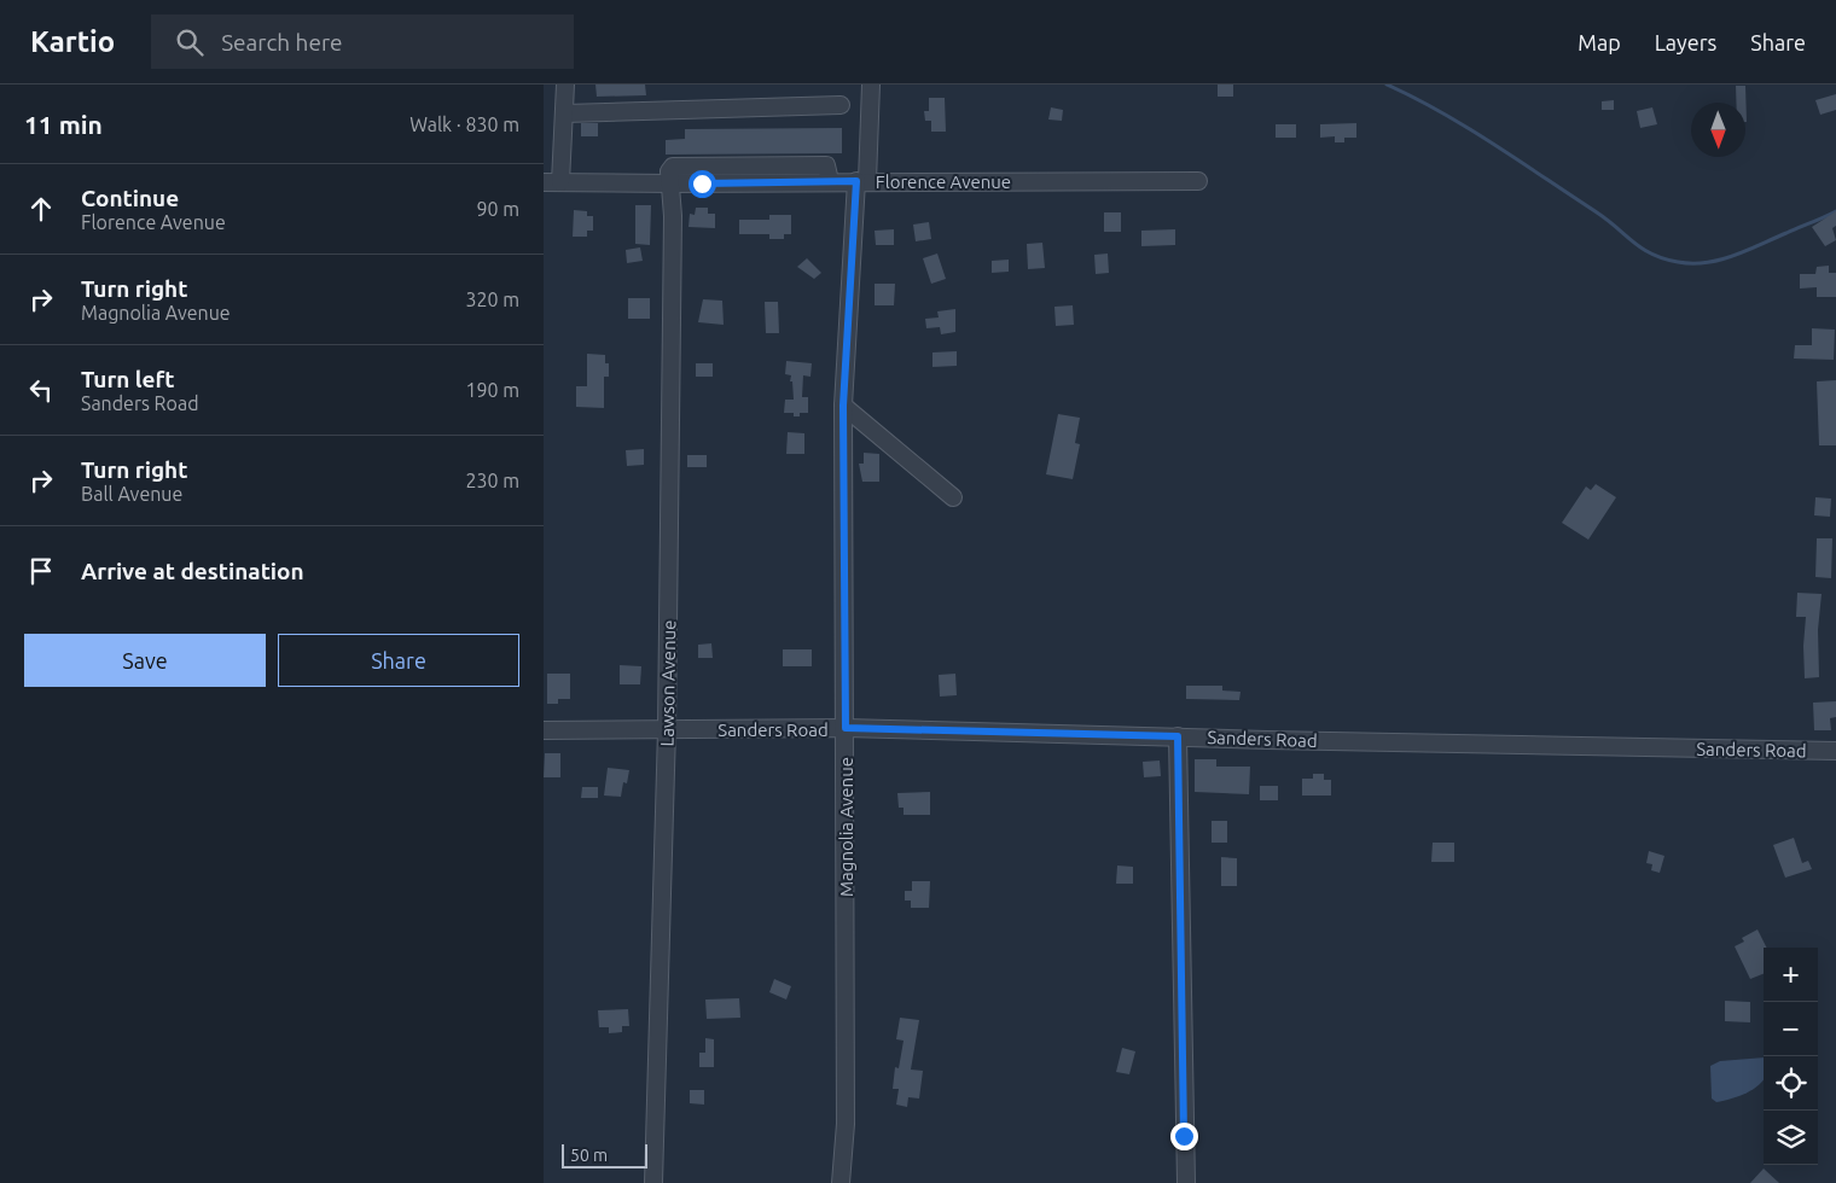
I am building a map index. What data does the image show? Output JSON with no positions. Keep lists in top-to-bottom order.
{
  "streets": {
    "street": [
      "Florence Avenue",
      "Lawson Avenue",
      "Sanders Road",
      "Magnolia Avenue"
    ]
  },
  "crossings": [
    ["Florence Avenue", "Lawson Avenue"],
    ["Florence Avenue", "Magnolia Avenue"],
    ["Lawson Avenue", "Sanders Road"],
    ["Sanders Road", "Magnolia Avenue"]
  ],
  "scale_bar": "50 m",
  "north": "bottom",
  "page": {
    "header": "Kartio",
    "search": "Search here",
    "nav": ["Map", "Layers", "Share"],
    "heading": ["11 min", "Walk · 830 m"],
    "list": [
      ["Continue", "Florence Avenue", "90 m"],
      ["Turn right", "Magnolia Avenue", "320 m"],
      ["Turn left", "Sanders Road", "190 m"],
      ["Turn right", "Ball Avenue", "230 m"],
      "Arrive at destination"
    ],
    "buttons": ["Save", "Share"],
    "map_buttons": ["+", "−"],
    "scale": "50 m"
  }
}
